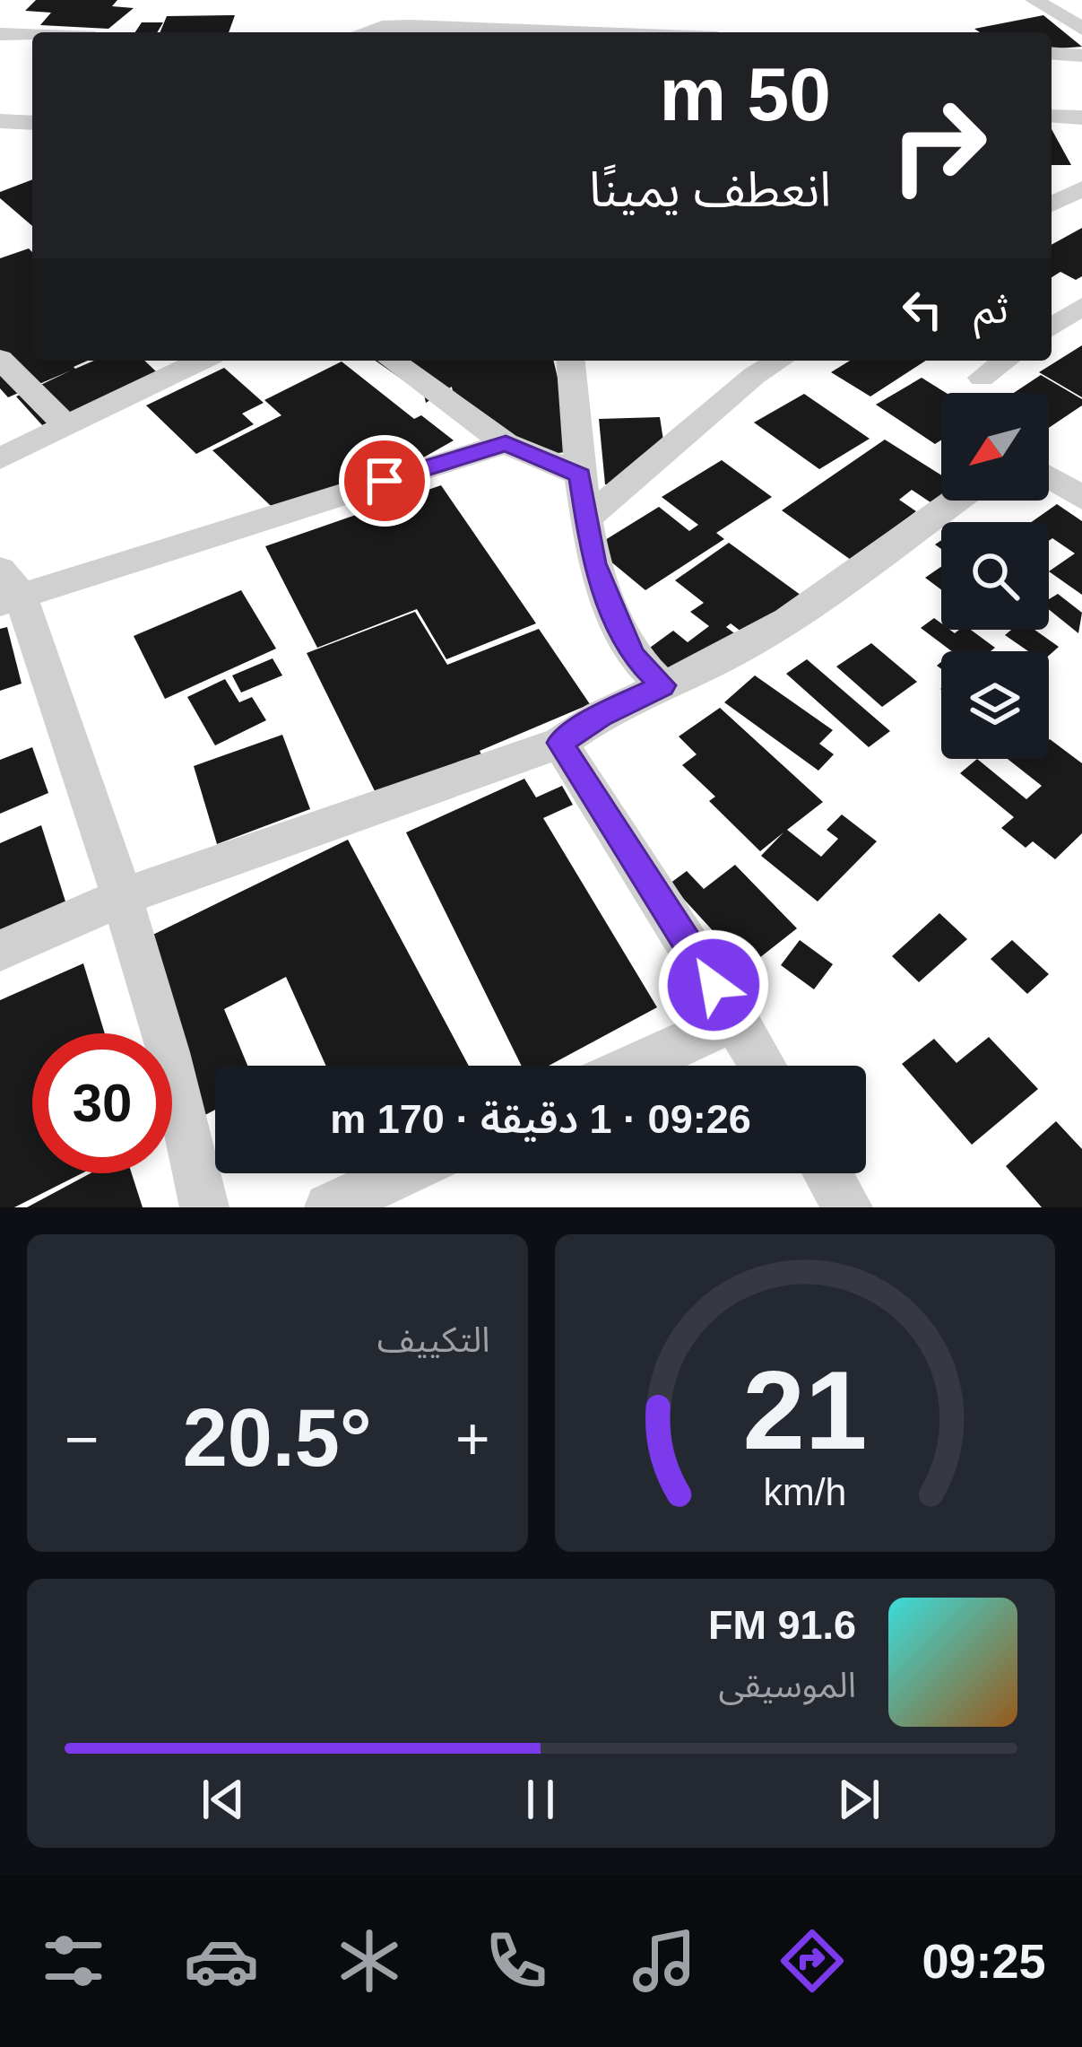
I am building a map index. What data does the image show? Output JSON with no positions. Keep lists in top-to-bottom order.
{
  "north": "bottom left",
  "page": {
    "turn": ["50 m", "انعطف يمينًا"],
    "then": "ثم",
    "limit": "30",
    "trip": "09:26 · 1 دقيقة · 170 m",
    "tile": "التكييف",
    "heat": ["−", "20.5°", "+"],
    "song": ["91.6 FM", "الموسيقى"],
    "tabs": "09:25",
    "gauge": ["21", "km/h"]
  }
}
